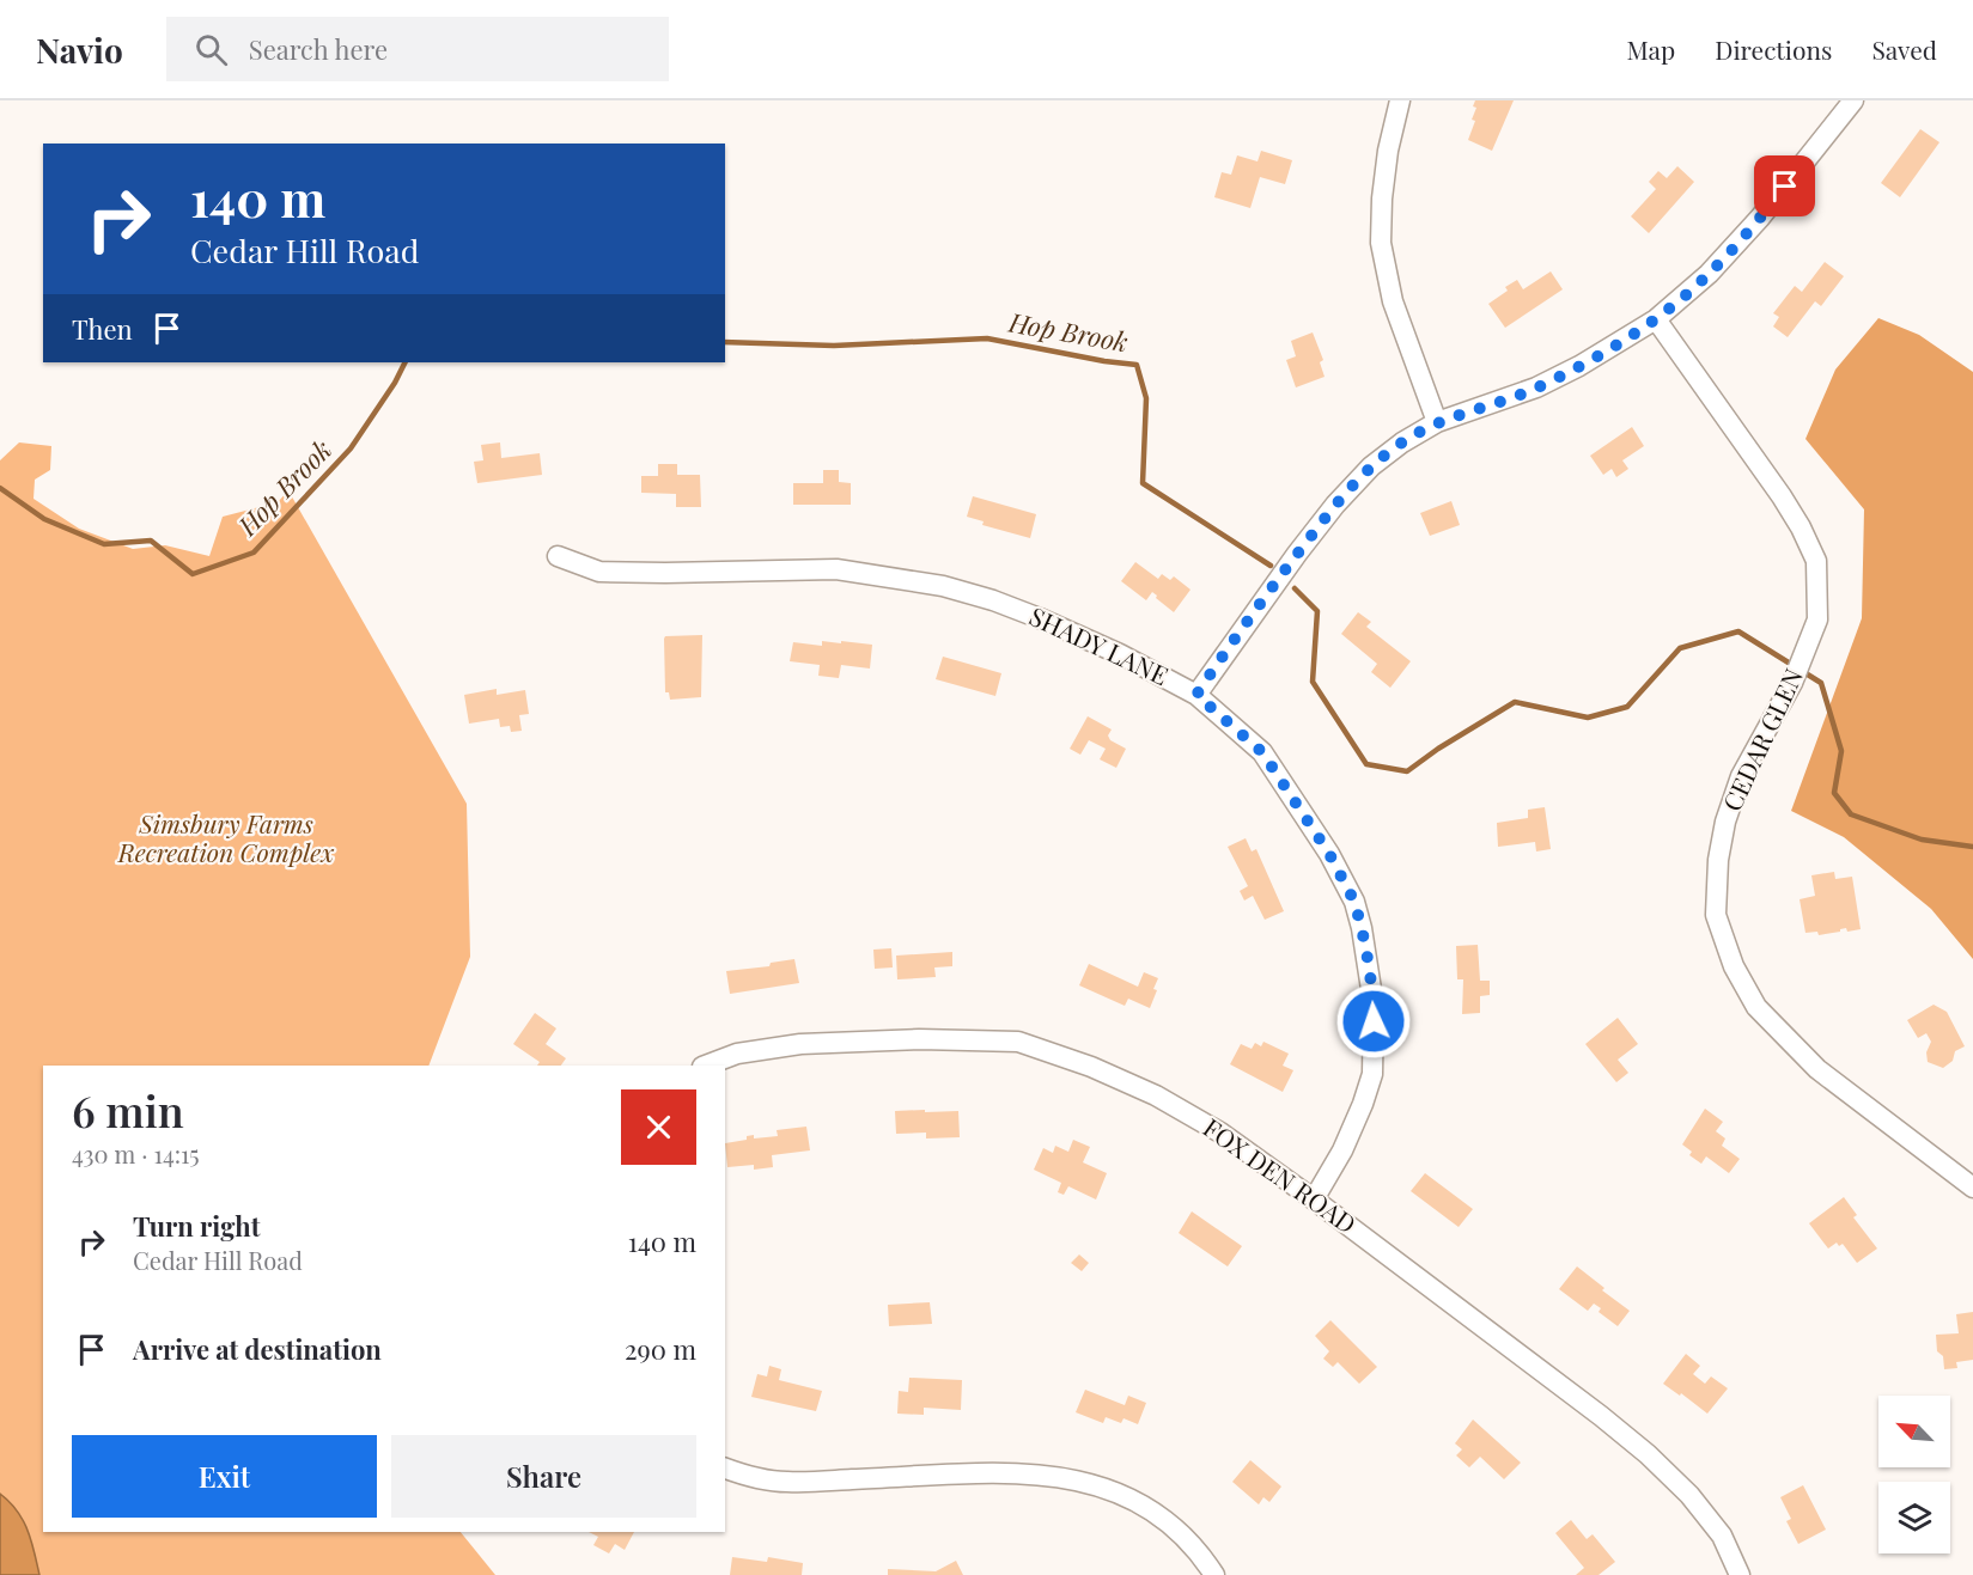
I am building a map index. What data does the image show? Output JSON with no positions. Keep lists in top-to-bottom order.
{
  "streets": {
    "street": ["SHADY LANE", "CEDAR GLEN", "FOX DEN ROAD"]
  },
  "crossings": [
    ["SHADY LANE", "FOX DEN ROAD"]
  ],
  "water": ["Hop Brook"],
  "parks": ["Simsbury Farms Recreation Complex"],
  "north": "top left",
  "page": {
    "header": "Navio",
    "search": "Search here",
    "nav": ["Map", "Directions", "Saved"],
    "turn": ["140 m", "Cedar Hill Road"],
    "then": "Then",
    "heading": ["6 min", "430 m · 14:15"],
    "list": [
      {
        "name": "Turn right",
        "note": "Cedar Hill Road",
        "value": "140 m"
      },
      {
        "name": "Arrive at destination",
        "value": "290 m"
      }
    ],
    "buttons": ["Exit", "Share"]
  }
}
